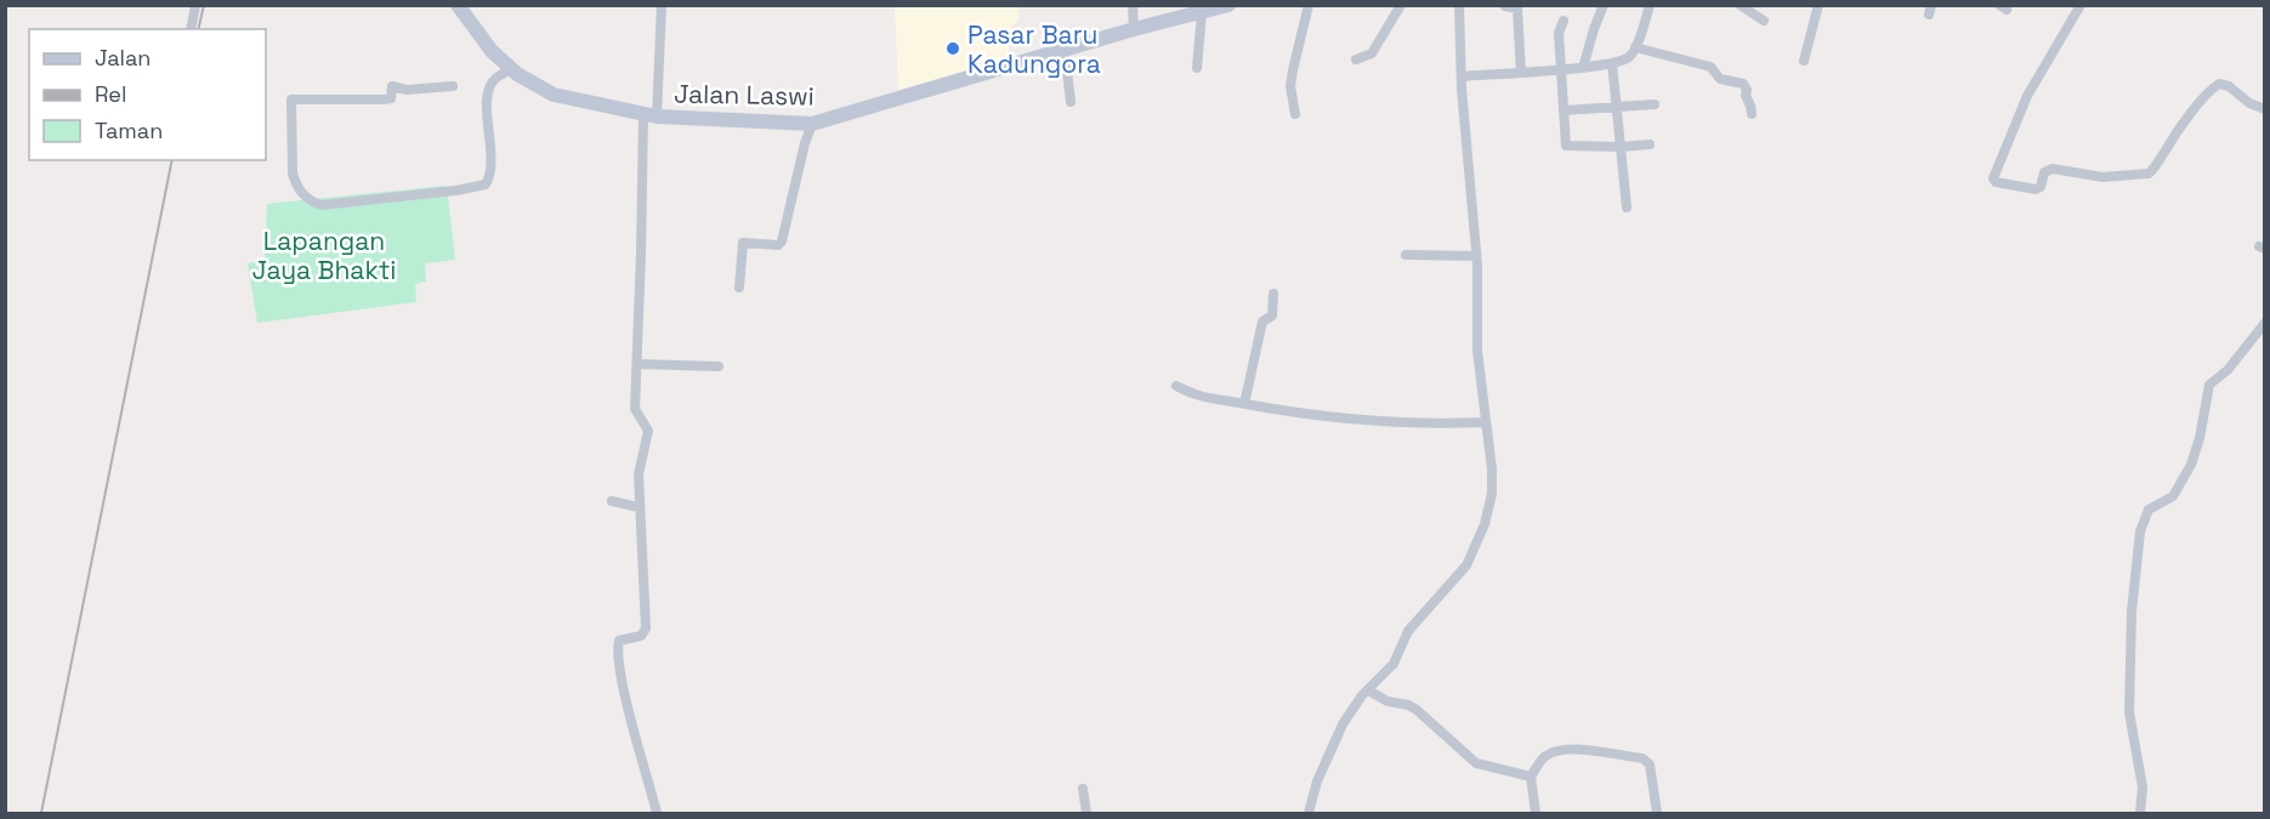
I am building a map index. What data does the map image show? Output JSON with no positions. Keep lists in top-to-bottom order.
{
  "streets": {
    "street": ["Jalan Laswi"]
  },
  "parks": ["Lapangan Jaya Bhakti"],
  "places": ["Pasar Baru Kadungora"],
  "legend": ["Jalan", "Rel", "Taman"]
}
